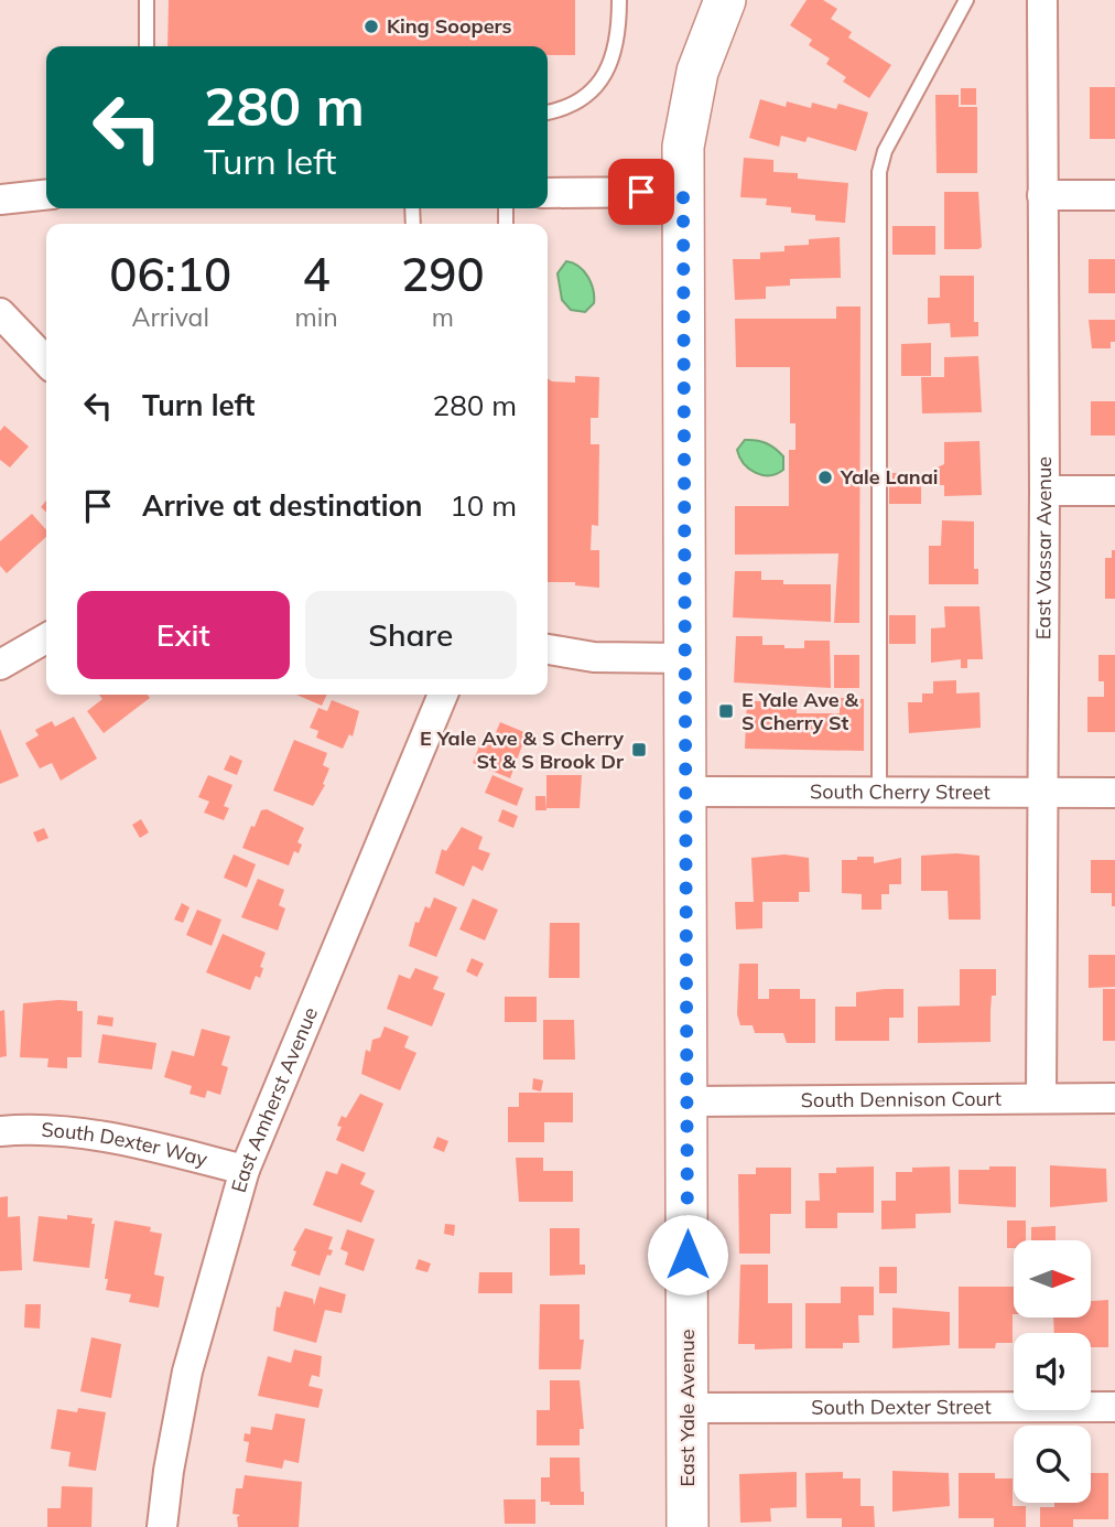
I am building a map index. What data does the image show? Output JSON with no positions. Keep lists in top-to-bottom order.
{
  "streets": {
    "main road": ["East Yale Avenue"],
    "street": [
      "East Vassar Avenue",
      "South Cherry Street",
      "East Amherst Avenue",
      "South Dennison Court",
      "South Dexter Way",
      "South Dexter Street"
    ]
  },
  "crossings": [
    ["East Vassar Avenue", "South Cherry Street"],
    ["East Vassar Avenue", "South Dennison Court"],
    ["South Cherry Street", "East Yale Avenue"],
    ["East Amherst Avenue", "South Dexter Way"],
    ["South Dennison Court", "East Yale Avenue"],
    ["South Dexter Street", "East Yale Avenue"]
  ],
  "places": {
    "other": ["King Soopers", "Yale Lanai"],
    "transit": ["E Yale Ave & S Cherry St", "E Yale Ave & S Cherry St & S Brook Dr"]
  },
  "north": "right",
  "page": {
    "turn": ["280 m", "Turn left"],
    "eta": [
      "06:10",
      "Arrival",
      "4",
      "min",
      "290",
      "m"
    ],
    "list": [
      {
        "name": "Turn left",
        "value": "280 m"
      },
      {
        "name": "Arrive at destination",
        "value": "10 m"
      }
    ],
    "buttons": ["Exit", "Share"]
  }
}
